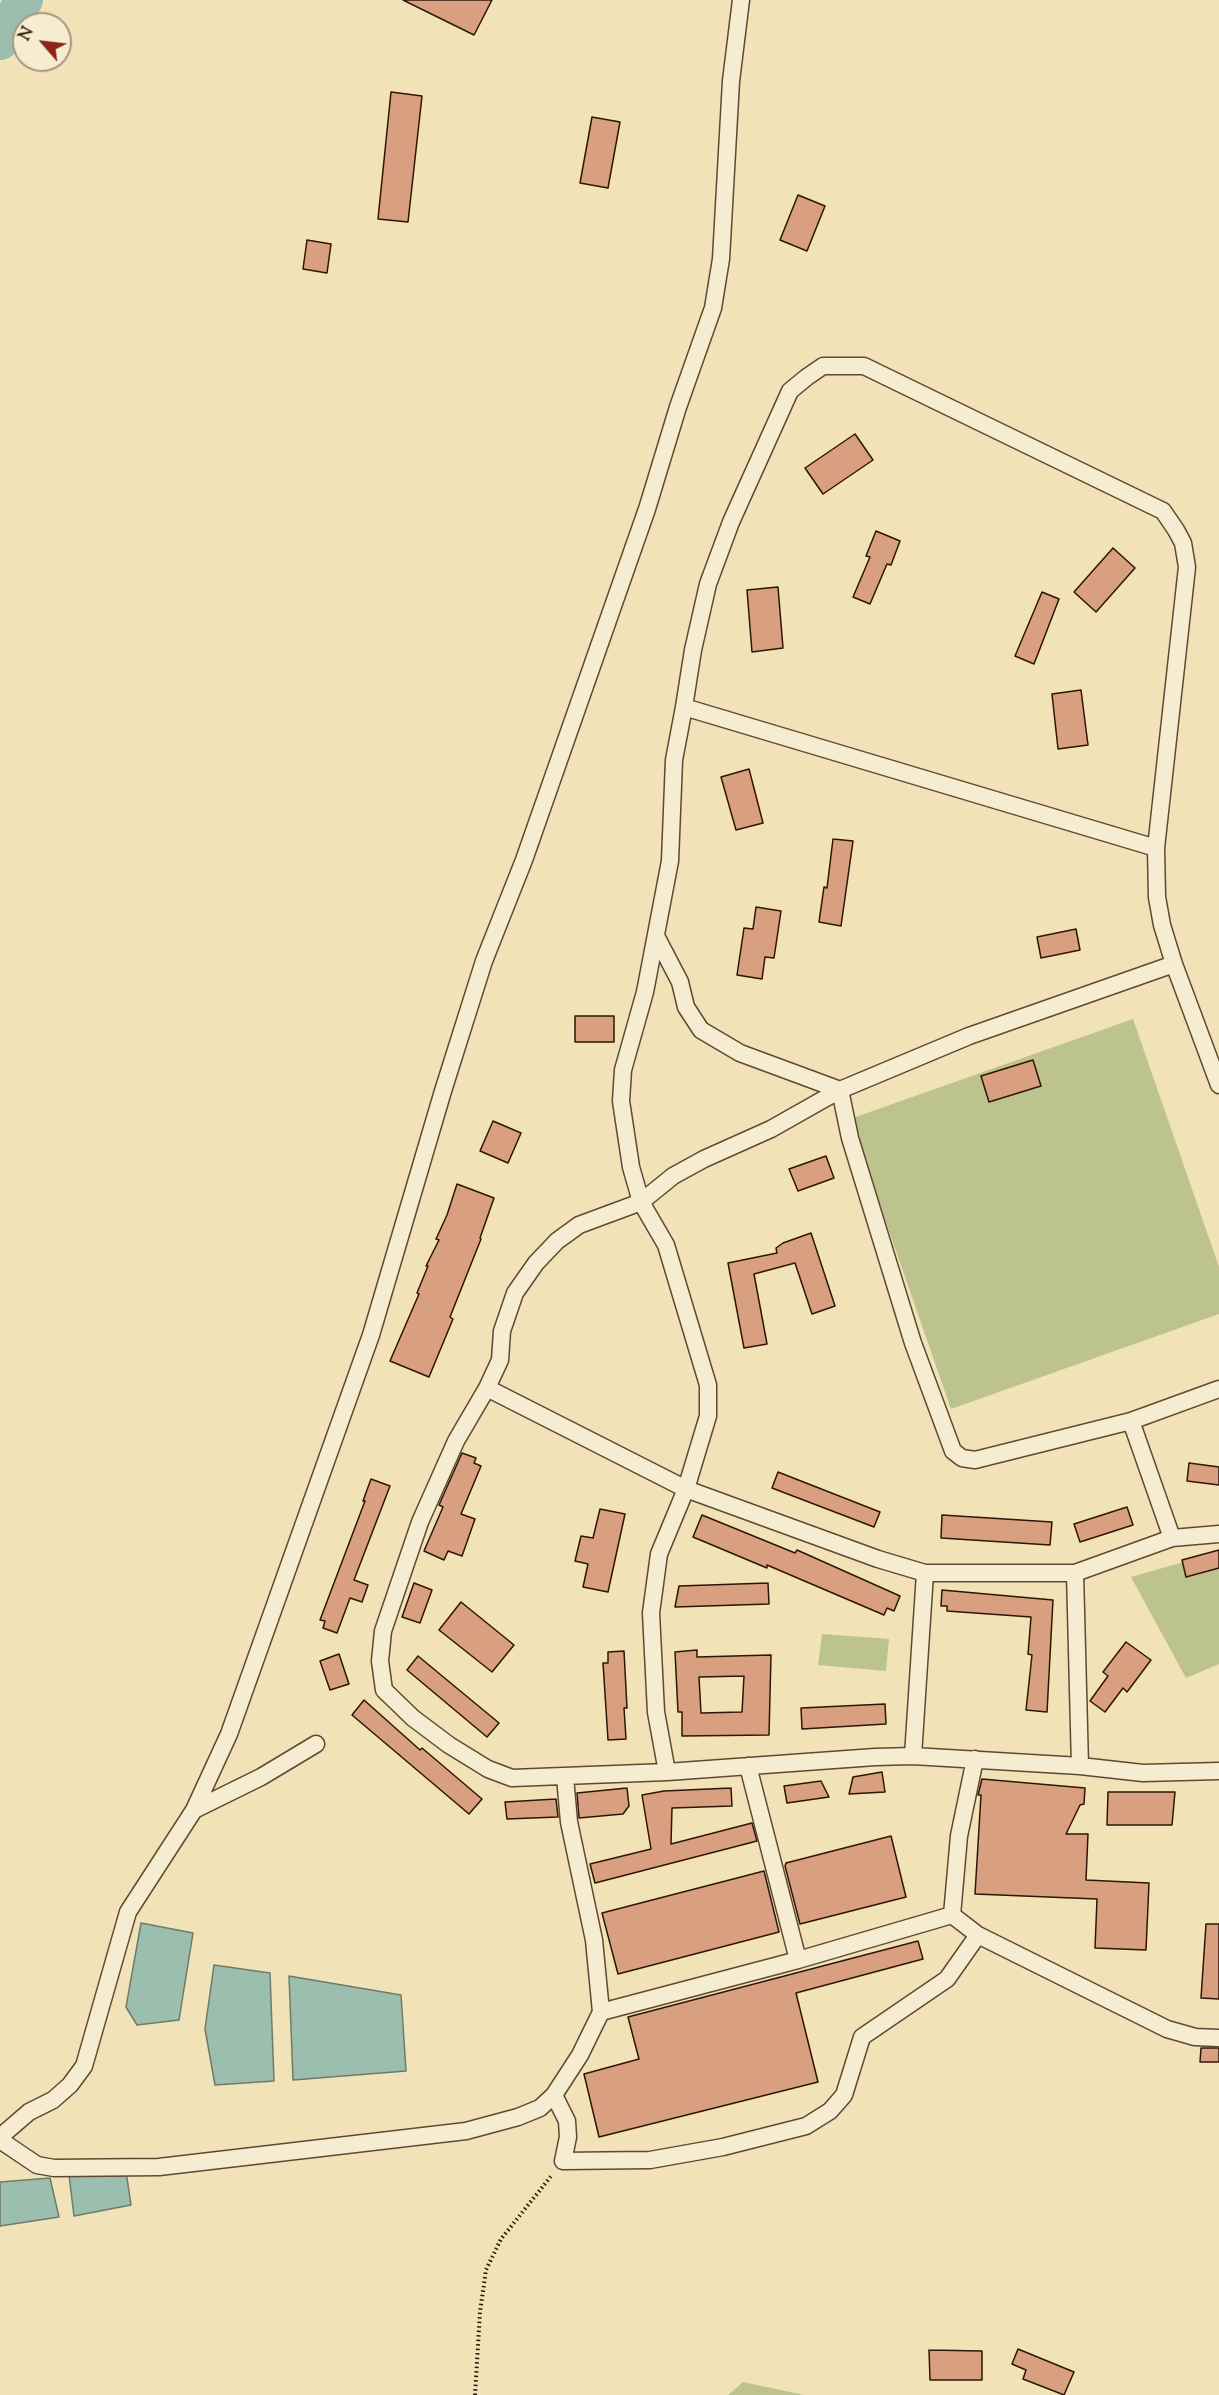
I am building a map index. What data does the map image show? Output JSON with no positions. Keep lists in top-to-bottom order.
{
  "north": "top left"
}
